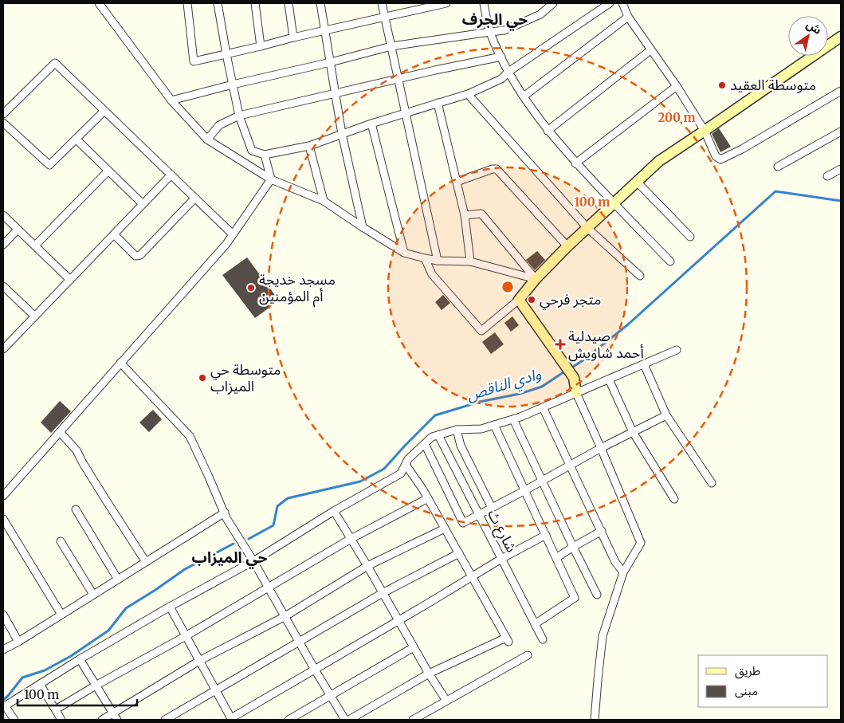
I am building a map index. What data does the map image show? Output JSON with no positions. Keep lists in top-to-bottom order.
{
  "streets": {
    "street": ["شارع ث"]
  },
  "districts": ["حي الجرف", "حي الميزاب"],
  "water": ["وادي الناقص"],
  "places": {
    "other": [
      "متوسطة العقيد",
      "مسجد خديجة أم المؤمنين",
      "متجر فرحي",
      "متوسطة حي الميزاب"
    ],
    "health": ["صيدلية أحمد شاويش"]
  },
  "legend": ["طريق", "مبنى"],
  "scale_bar": "100 m",
  "north": "top right",
  "rings": ["200 m", "100 m"]
}
